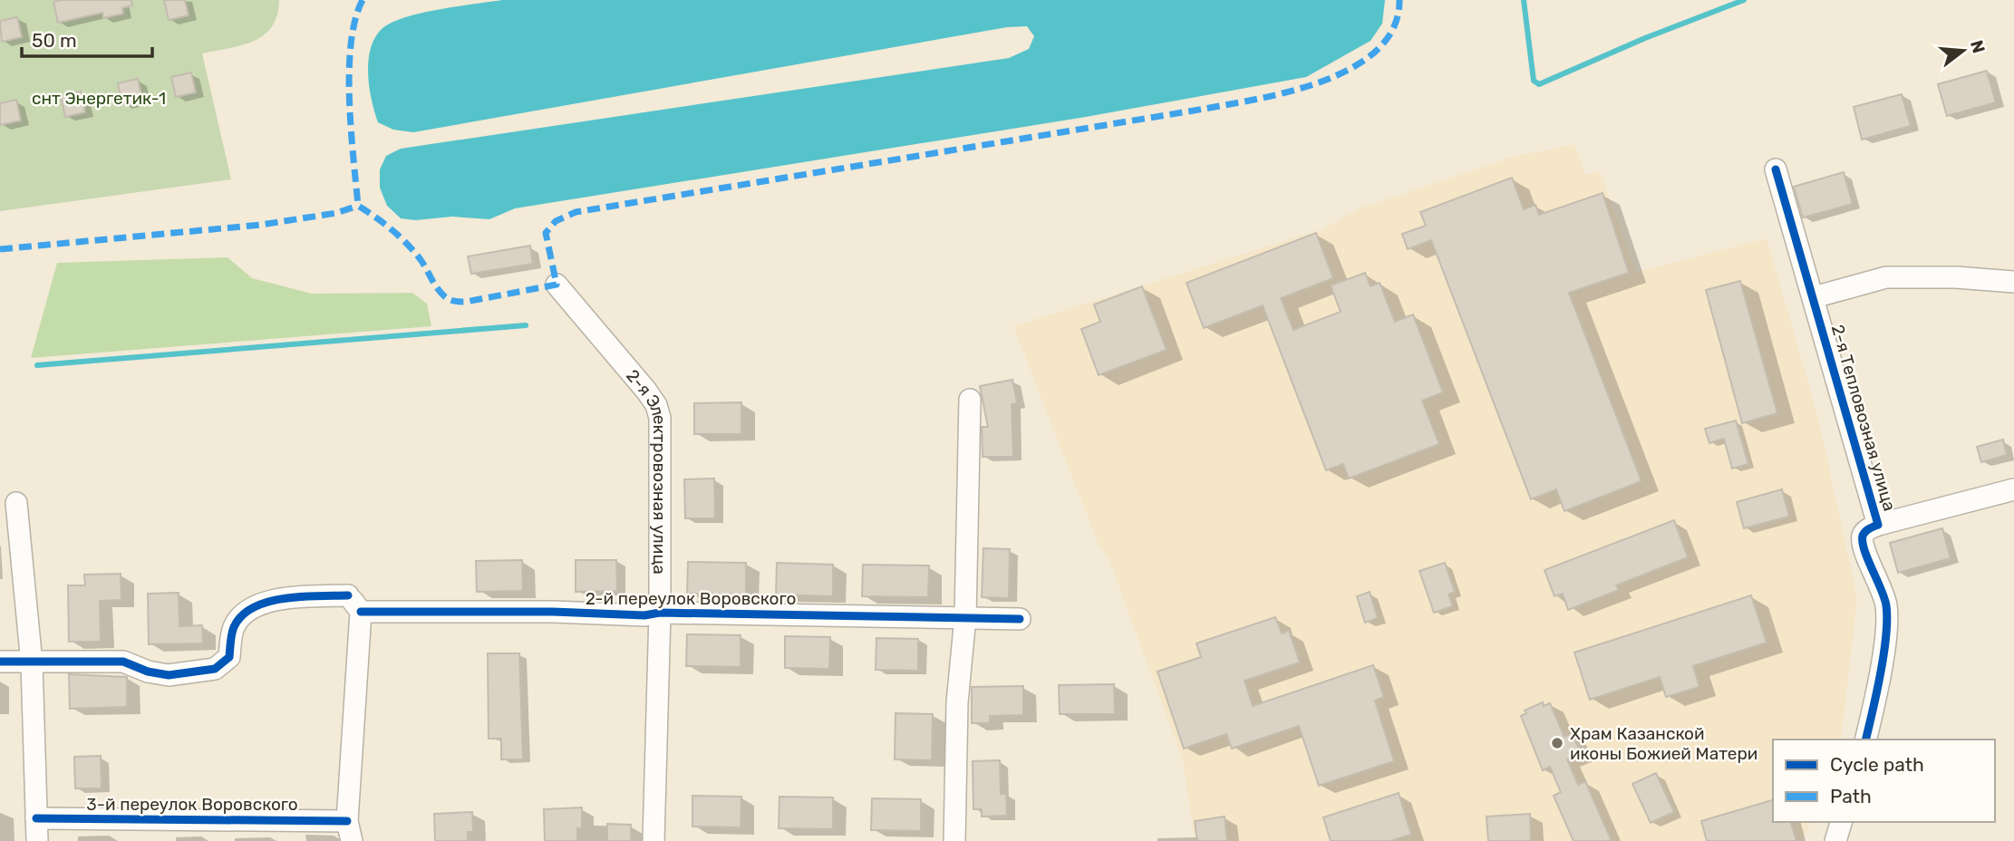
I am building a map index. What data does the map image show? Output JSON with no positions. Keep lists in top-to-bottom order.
{
  "streets": {
    "street": [
      "2-я Тепловозная улица",
      "2-я Электровозная улица",
      "2-й переулок Воровского",
      "3-й переулок Воровского"
    ]
  },
  "crossings": [
    ["2-я Электровозная улица", "2-й переулок Воровского"]
  ],
  "parks": ["снт Энергетик-1"],
  "places": ["Храм Казанской иконы Божией Матери"],
  "legend": ["Cycle path", "Path"],
  "scale_bar": "50 m",
  "north": "right"
}
